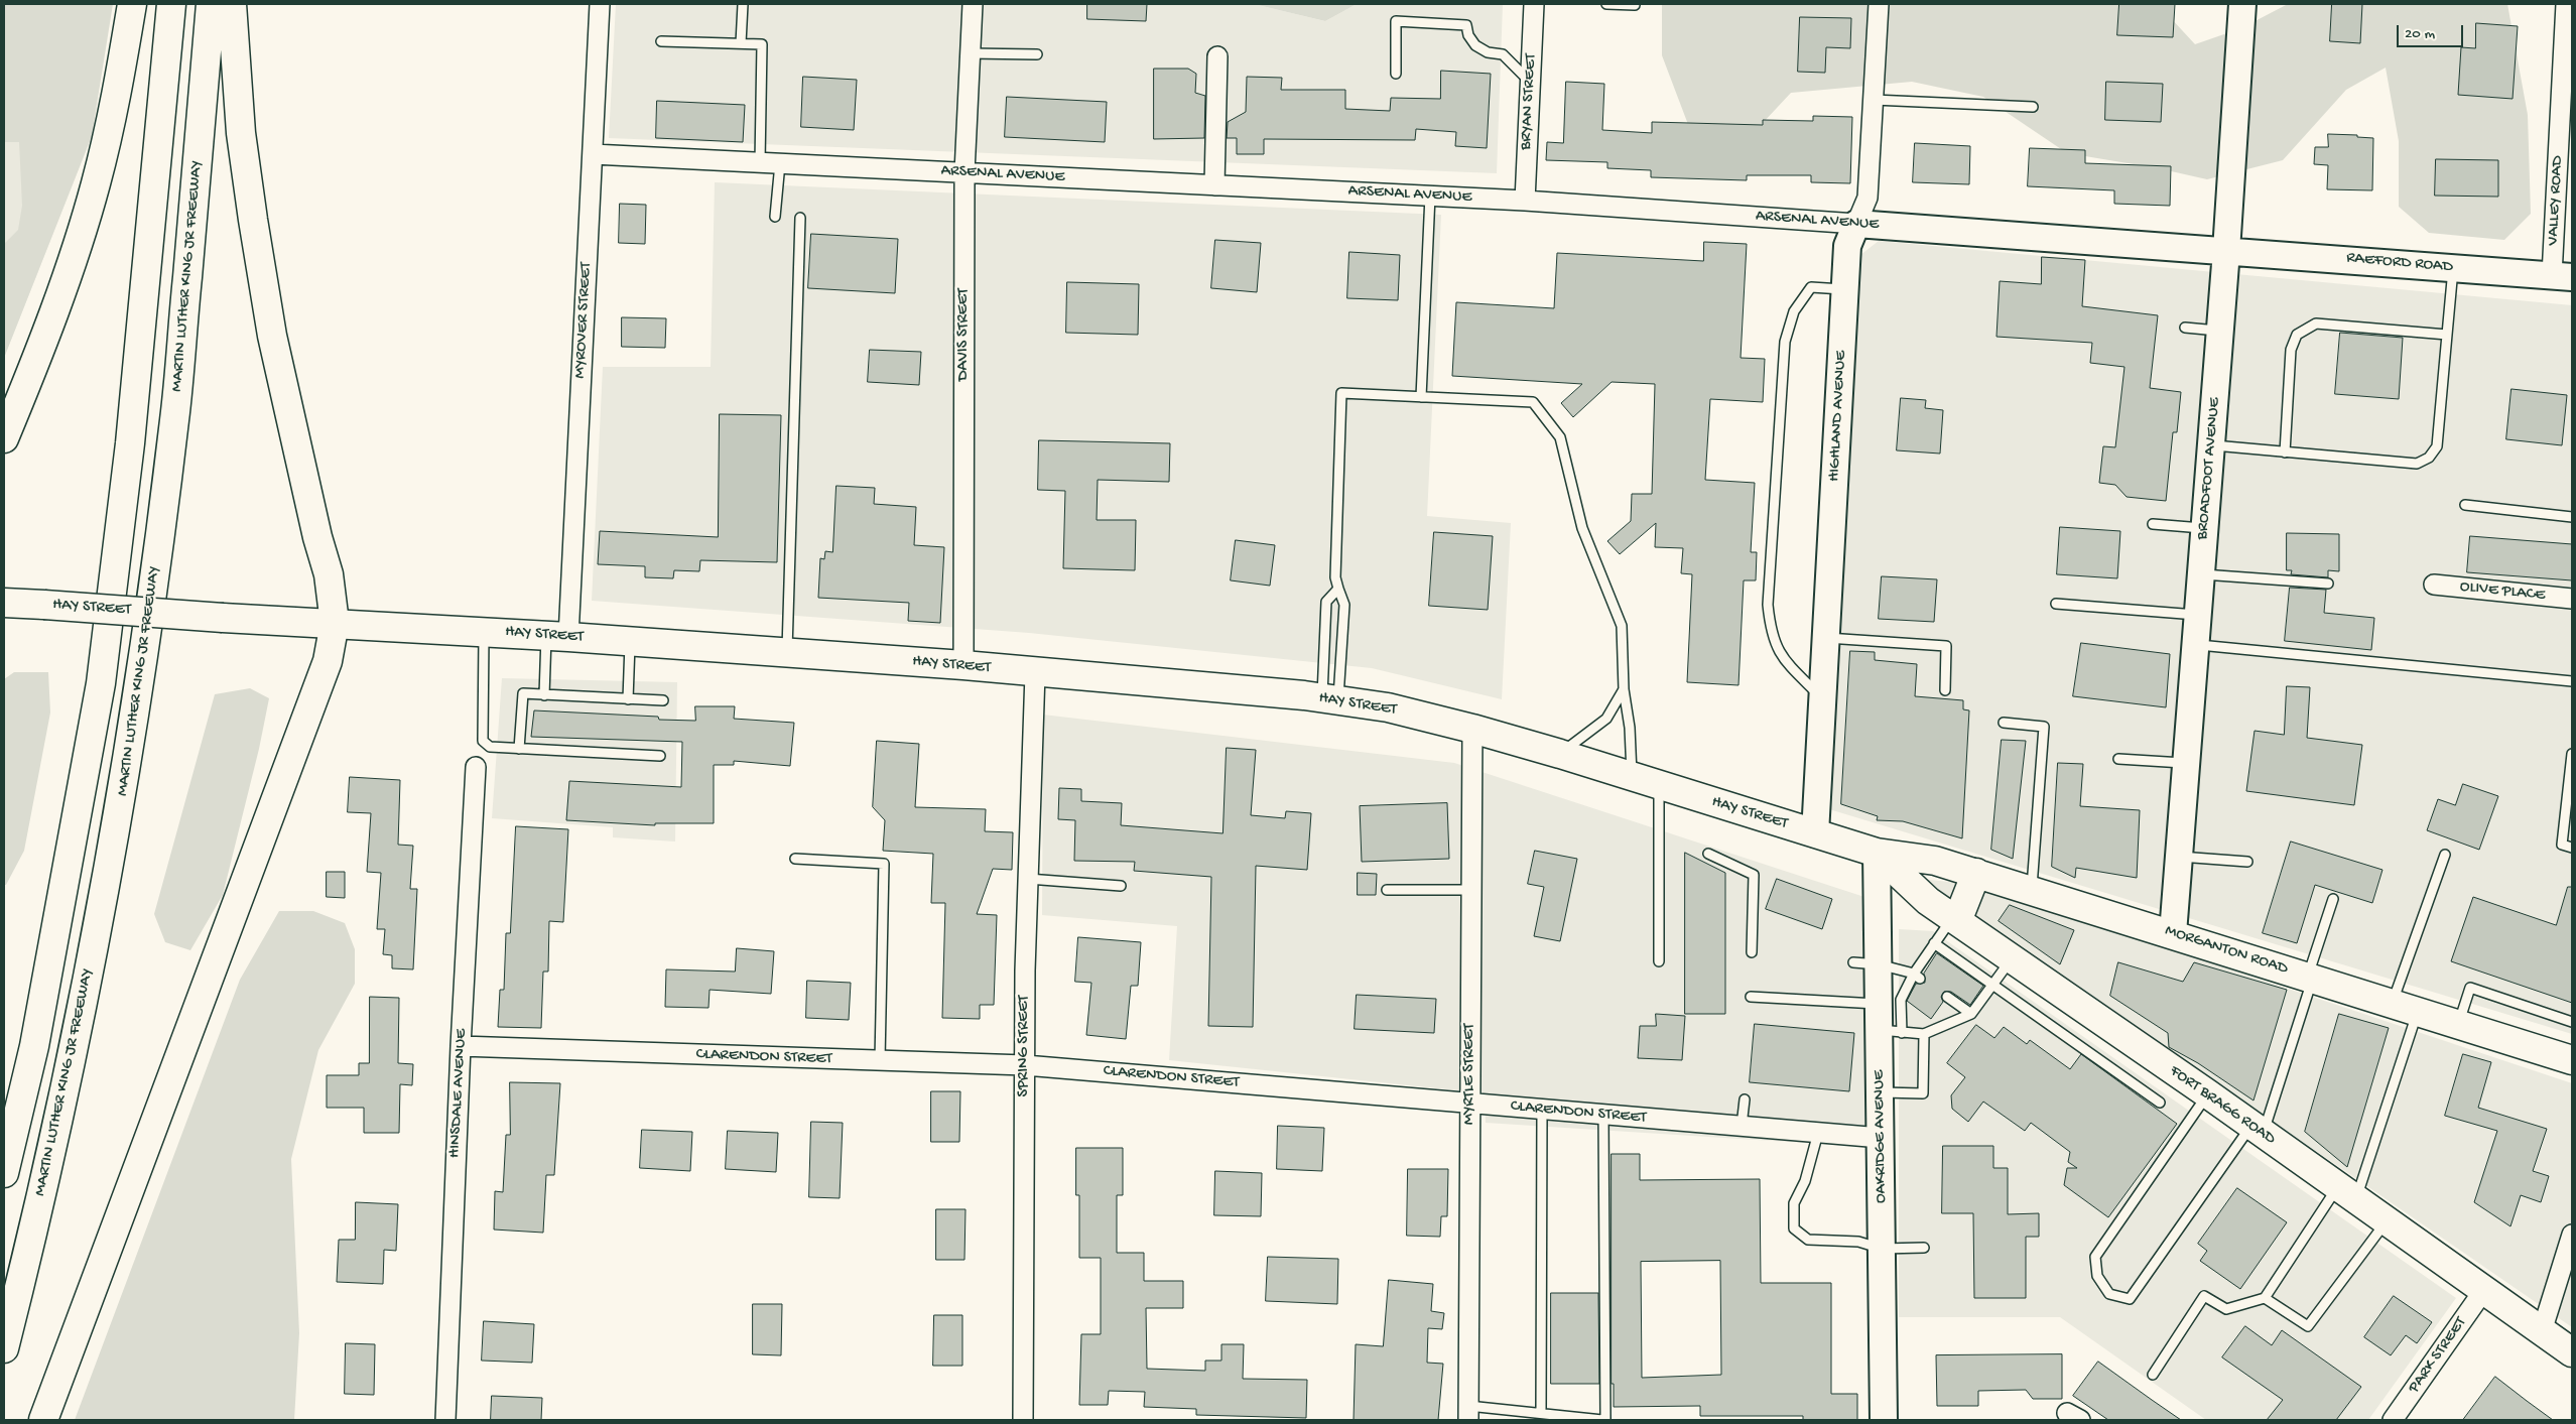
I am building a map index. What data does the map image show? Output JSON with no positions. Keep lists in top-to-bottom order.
{
  "streets": {
    "main road": [
      "MARTIN LUTHER KING JR FREEWAY",
      "HAY STREET",
      "MORGANTON ROAD",
      "FORT BRAGG ROAD"
    ],
    "street": [
      "BRYAN STREET",
      "ARSENAL AVENUE",
      "VALLEY ROAD",
      "RAEFORD ROAD",
      "MYROVER STREET",
      "DAVIS STREET",
      "HIGHLAND AVENUE",
      "BROADFOOT AVENUE",
      "OLIVE PLACE",
      "SPRING STREET",
      "CLARENDON STREET",
      "MYRTLE STREET",
      "HINSDALE AVENUE",
      "OAKRIDGE AVENUE",
      "PARK STREET"
    ]
  },
  "crossings": [
    ["BRYAN STREET", "ARSENAL AVENUE"],
    ["ARSENAL AVENUE", "RAEFORD ROAD"],
    ["ARSENAL AVENUE", "MYROVER STREET"],
    ["ARSENAL AVENUE", "DAVIS STREET"],
    ["ARSENAL AVENUE", "HIGHLAND AVENUE"],
    ["ARSENAL AVENUE", "BROADFOOT AVENUE"],
    ["VALLEY ROAD", "RAEFORD ROAD"],
    ["RAEFORD ROAD", "BROADFOOT AVENUE"],
    ["MYROVER STREET", "HAY STREET"],
    ["DAVIS STREET", "HAY STREET"],
    ["HIGHLAND AVENUE", "HAY STREET"],
    ["BROADFOOT AVENUE", "MORGANTON ROAD"],
    ["HAY STREET", "MORGANTON ROAD"],
    ["HAY STREET", "SPRING STREET"],
    ["HAY STREET", "MYRTLE STREET"],
    ["HAY STREET", "FORT BRAGG ROAD"],
    ["HAY STREET", "OAKRIDGE AVENUE"],
    ["MORGANTON ROAD", "FORT BRAGG ROAD"],
    ["MORGANTON ROAD", "OAKRIDGE AVENUE"],
    ["SPRING STREET", "CLARENDON STREET"],
    ["CLARENDON STREET", "MYRTLE STREET"],
    ["CLARENDON STREET", "HINSDALE AVENUE"],
    ["CLARENDON STREET", "OAKRIDGE AVENUE"],
    ["FORT BRAGG ROAD", "OAKRIDGE AVENUE"],
    ["FORT BRAGG ROAD", "PARK STREET"]
  ],
  "scale_bar": "20 m"
}
